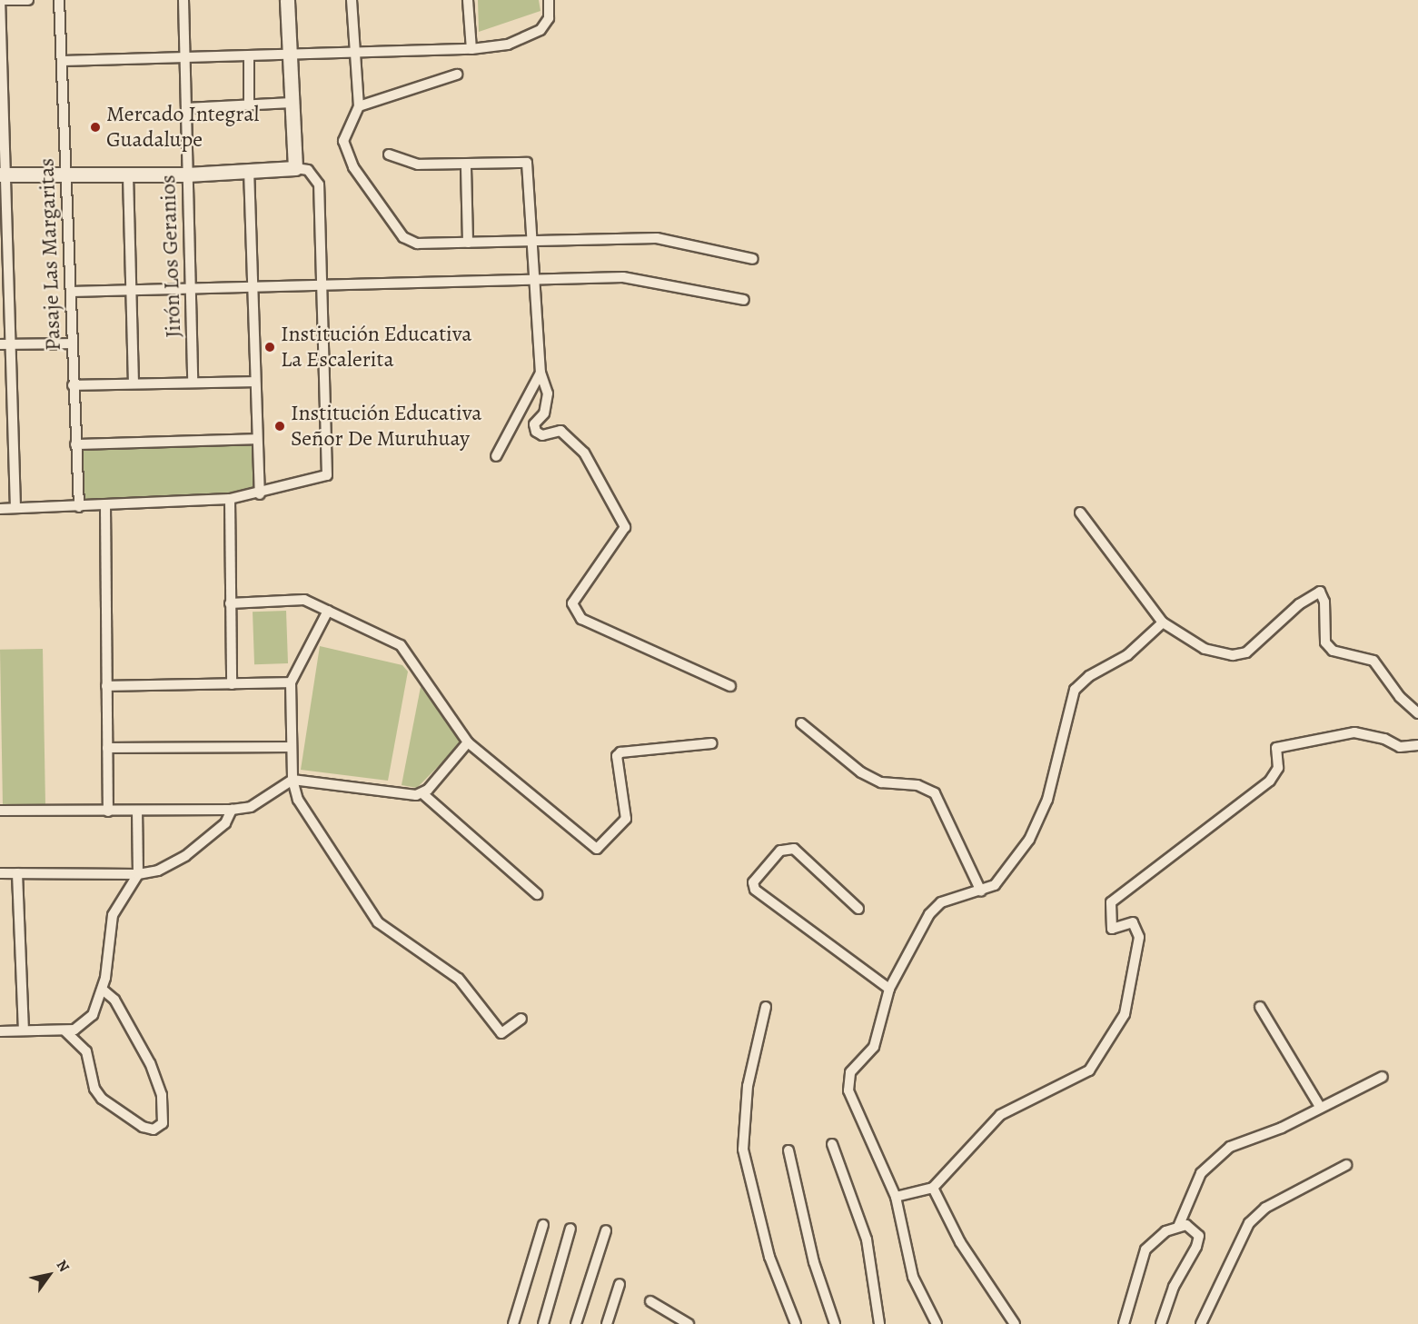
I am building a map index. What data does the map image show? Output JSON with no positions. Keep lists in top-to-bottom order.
{
  "streets": {
    "street": ["Pasaje Las Margaritas", "Jirón Los Geranios"]
  },
  "places": ["Mercado Integral Guadalupe", "Institución Educativa La Escalerita", "Institución Educativa Señor De Muruhuay"],
  "north": "top right"
}
